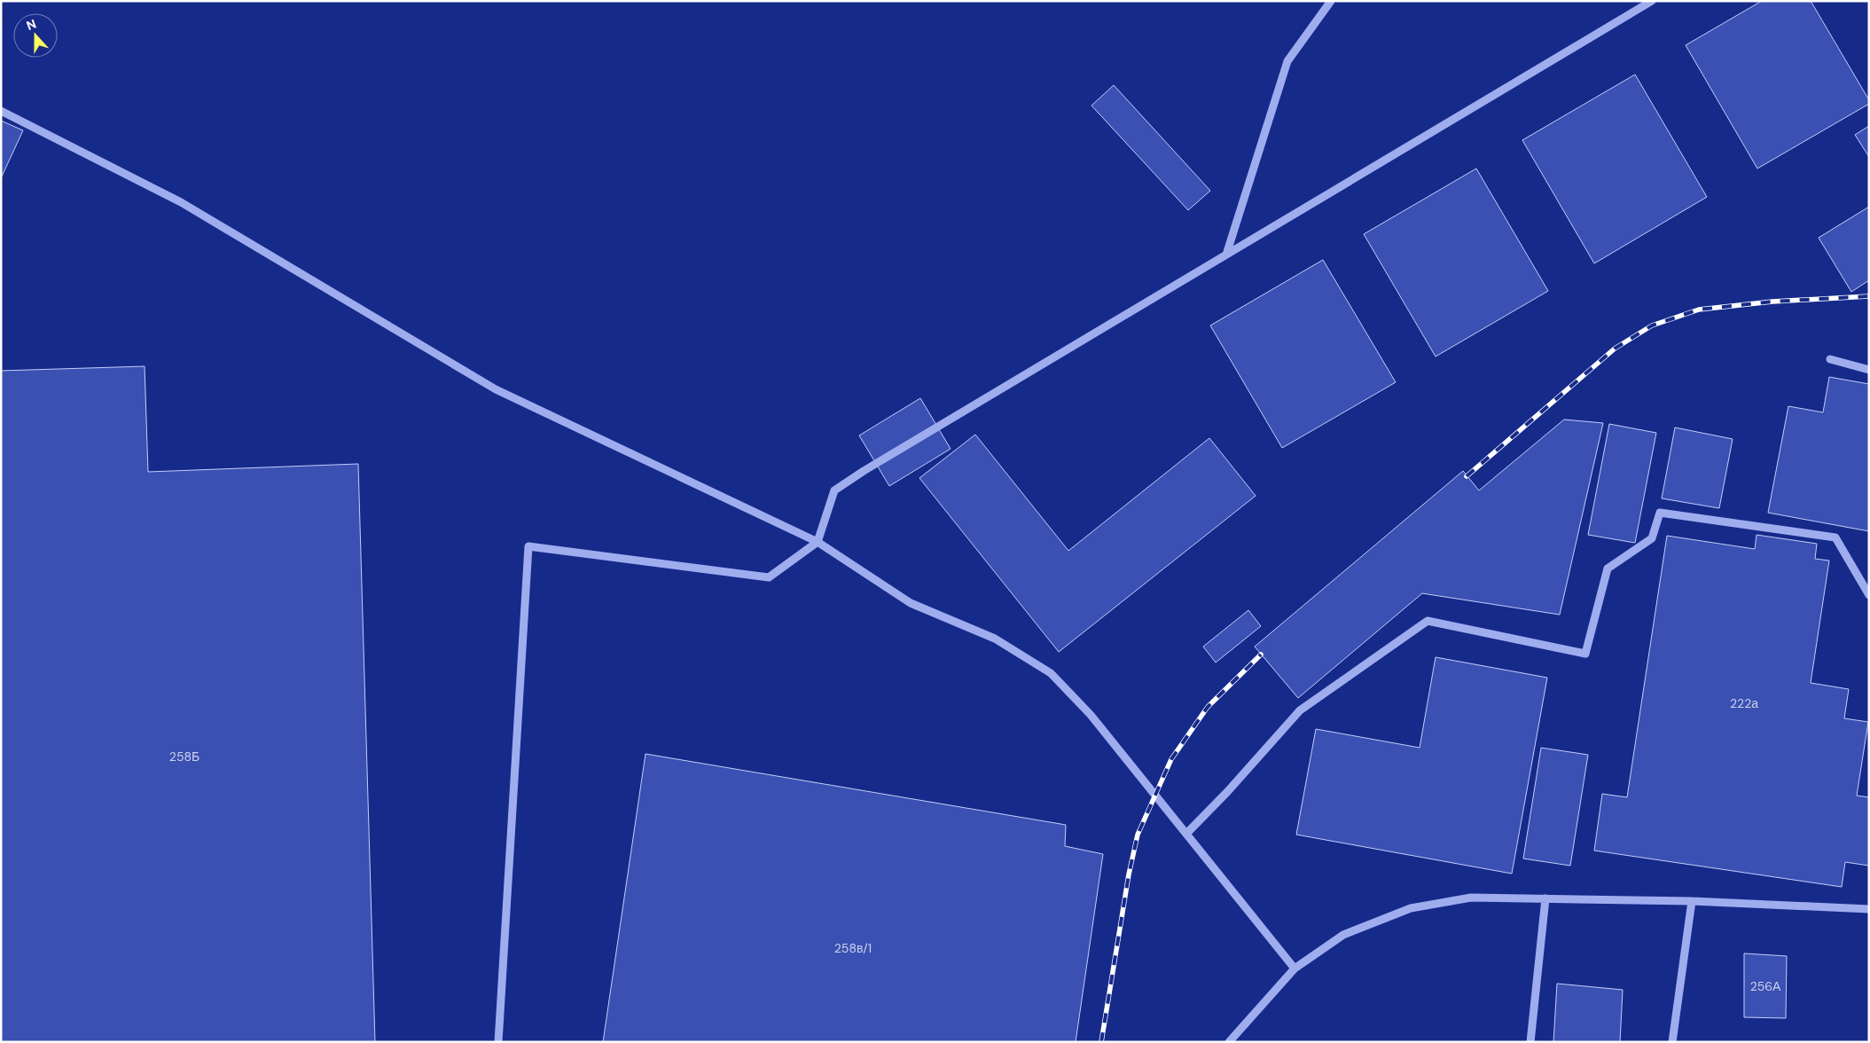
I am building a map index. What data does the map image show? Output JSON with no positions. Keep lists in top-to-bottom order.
{
  "house_numbers": [
    "222а",
    "258Б",
    "258в/1",
    "256А"
  ],
  "north": "top"
}
